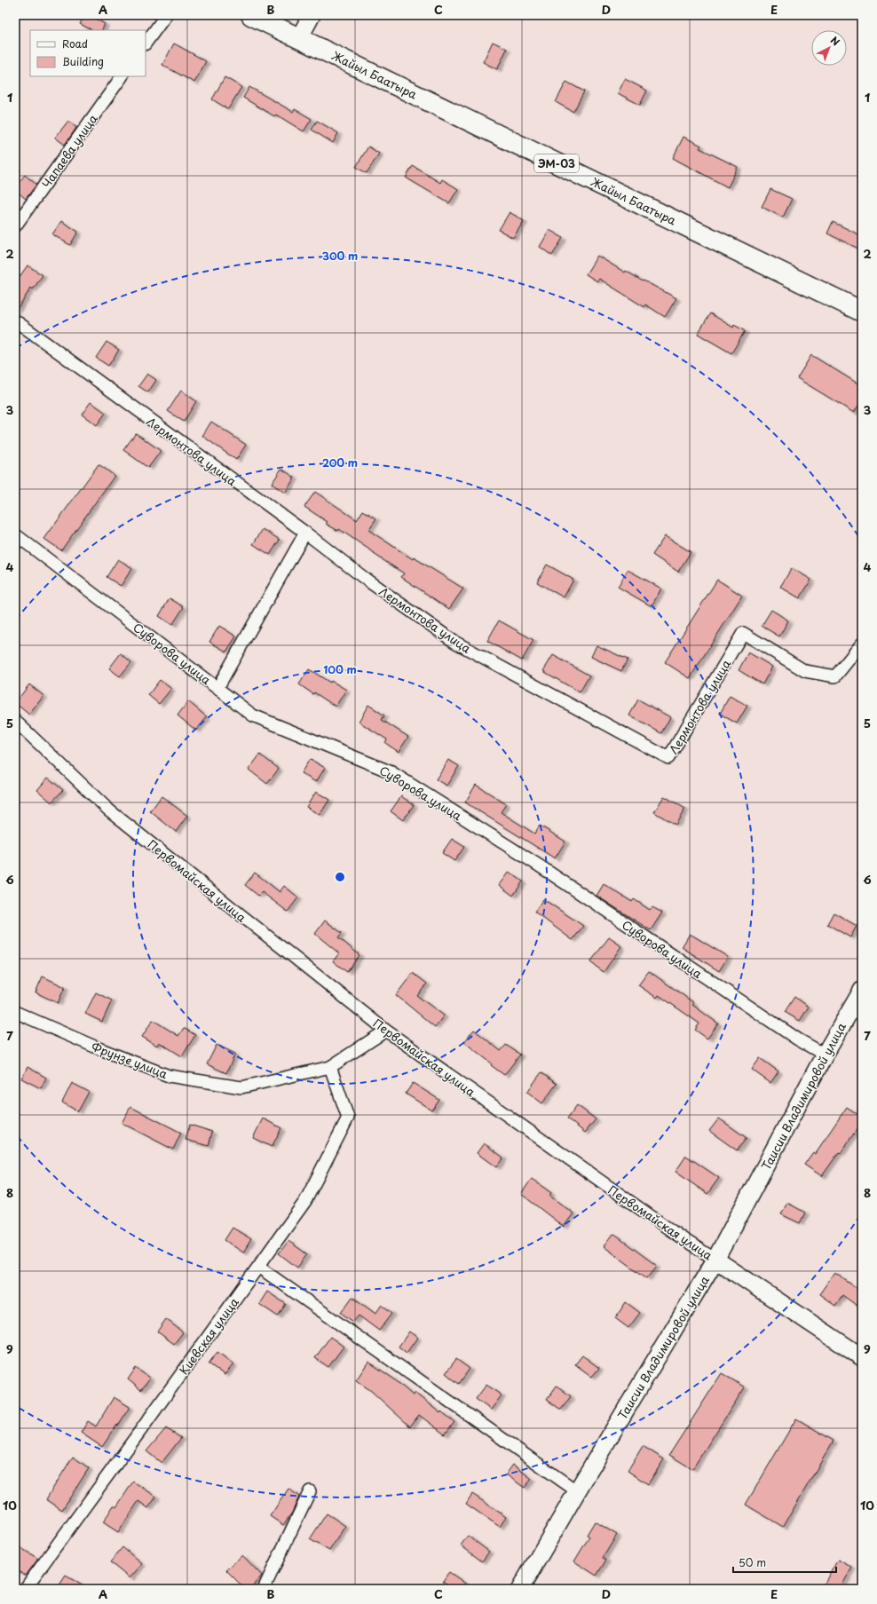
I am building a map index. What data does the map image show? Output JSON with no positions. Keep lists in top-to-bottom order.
{
  "streets": {
    "highway": ["Жайыл Баатыра", "ЭМ-03"],
    "street": [
      "Чапаева улица",
      "Лермонтова улица",
      "Суворова улица",
      "Первомайская улица",
      "Фрунзе улица",
      "Таисии Владимировой улица",
      "Киевская улица"
    ]
  },
  "crossings": [
    ["Суворова улица", "Таисии Владимировой улица"],
    ["Первомайская улица", "Фрунзе улица"],
    ["Первомайская улица", "Таисии Владимировой улица"],
    ["Фрунзе улица", "Киевская улица"]
  ],
  "legend": ["Road", "Building"],
  "scale_bar": "50 m",
  "north": "top right",
  "grid": {
    "columns": [
      "A",
      "B",
      "C",
      "D",
      "E"
    ],
    "rows": [
      "1",
      "2",
      "3",
      "4",
      "5",
      "6",
      "7",
      "8",
      "9",
      "10"
    ]
  },
  "rings": ["300 m", "200 m", "100 m"]
}
